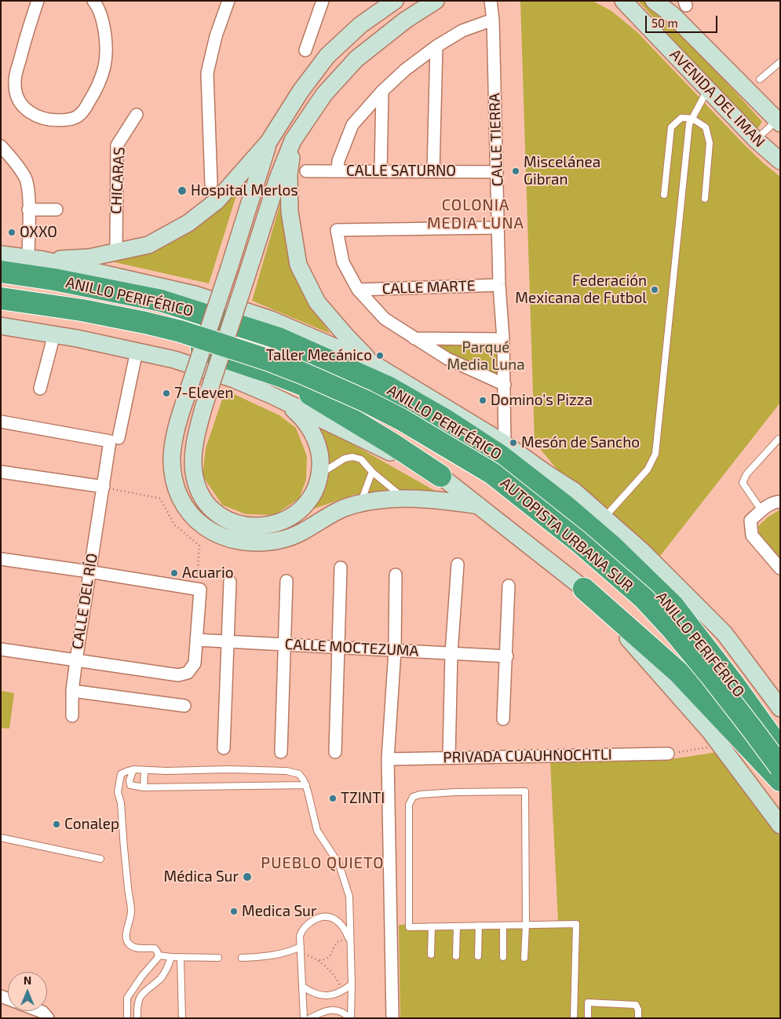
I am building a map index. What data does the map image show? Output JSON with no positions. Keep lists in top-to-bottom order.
{
  "streets": {
    "highway": ["ANILLO PERIFÉRICO", "AUTOPISTA URBANA SUR"],
    "main road": ["AVENIDA DEL IMAN"],
    "street": [
      "CALLE TIERRA",
      "CALLE SATURNO",
      "CHICARAS",
      "CALLE MARTE",
      "CALLE DEL RÍO",
      "CALLE MOCTEZUMA",
      "PRIVADA CUAUHNOCHTLI"
    ]
  },
  "crossings": [
    ["CALLE TIERRA", "CALLE SATURNO"],
    ["CALLE TIERRA", "CALLE MARTE"]
  ],
  "districts": ["COLONIA MEDIA LUNA", "PUEBLO QUIETO"],
  "parks": ["Parqué Media Luna"],
  "places": [
    "Miscelánea Gibran",
    "Hospital Merlos",
    "OXXO",
    "Federación Mexicana de Futbol",
    "Taller Mecánico",
    "7-Eleven",
    "Domino's Pizza",
    "Mesón de Sancho",
    "Acuario",
    "TZINTI",
    "Conalep",
    "Médica Sur",
    "Medica Sur"
  ],
  "scale_bar": "50 m",
  "north": "top"
}
